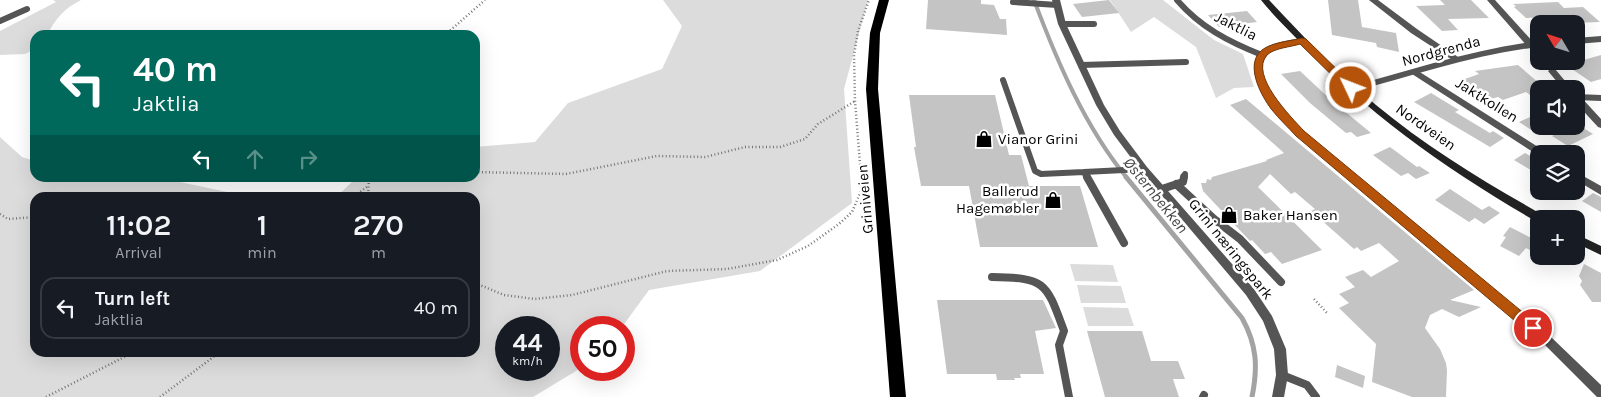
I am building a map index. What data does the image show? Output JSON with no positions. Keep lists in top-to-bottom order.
{
  "streets": {
    "main road": ["Nordveien", "Griniveien"],
    "street": [
      "Jaktlia",
      "Nordgrenda",
      "Jaktkollen",
      "Grini næringspark"
    ]
  },
  "crossings": [
    ["Jaktlia", "Nordveien"],
    ["Nordgrenda", "Jaktkollen"],
    ["Nordgrenda", "Nordveien"]
  ],
  "water": ["Østernbekken"],
  "places": {
    "shop": ["Vianor Grini", "Ballerud Hagemøbler", "Baker Hansen"]
  },
  "north": "top left",
  "page": {
    "map_buttons": "+",
    "turn": ["40 m", "Jaktlia"],
    "eta": [
      "11:02",
      "Arrival",
      "1",
      "min",
      "270",
      "m"
    ],
    "list": [
      {
        "name": "Turn left",
        "note": "Jaktlia",
        "value": "40 m"
      }
    ],
    "speed": "44 km/h",
    "limit": "50"
  }
}
